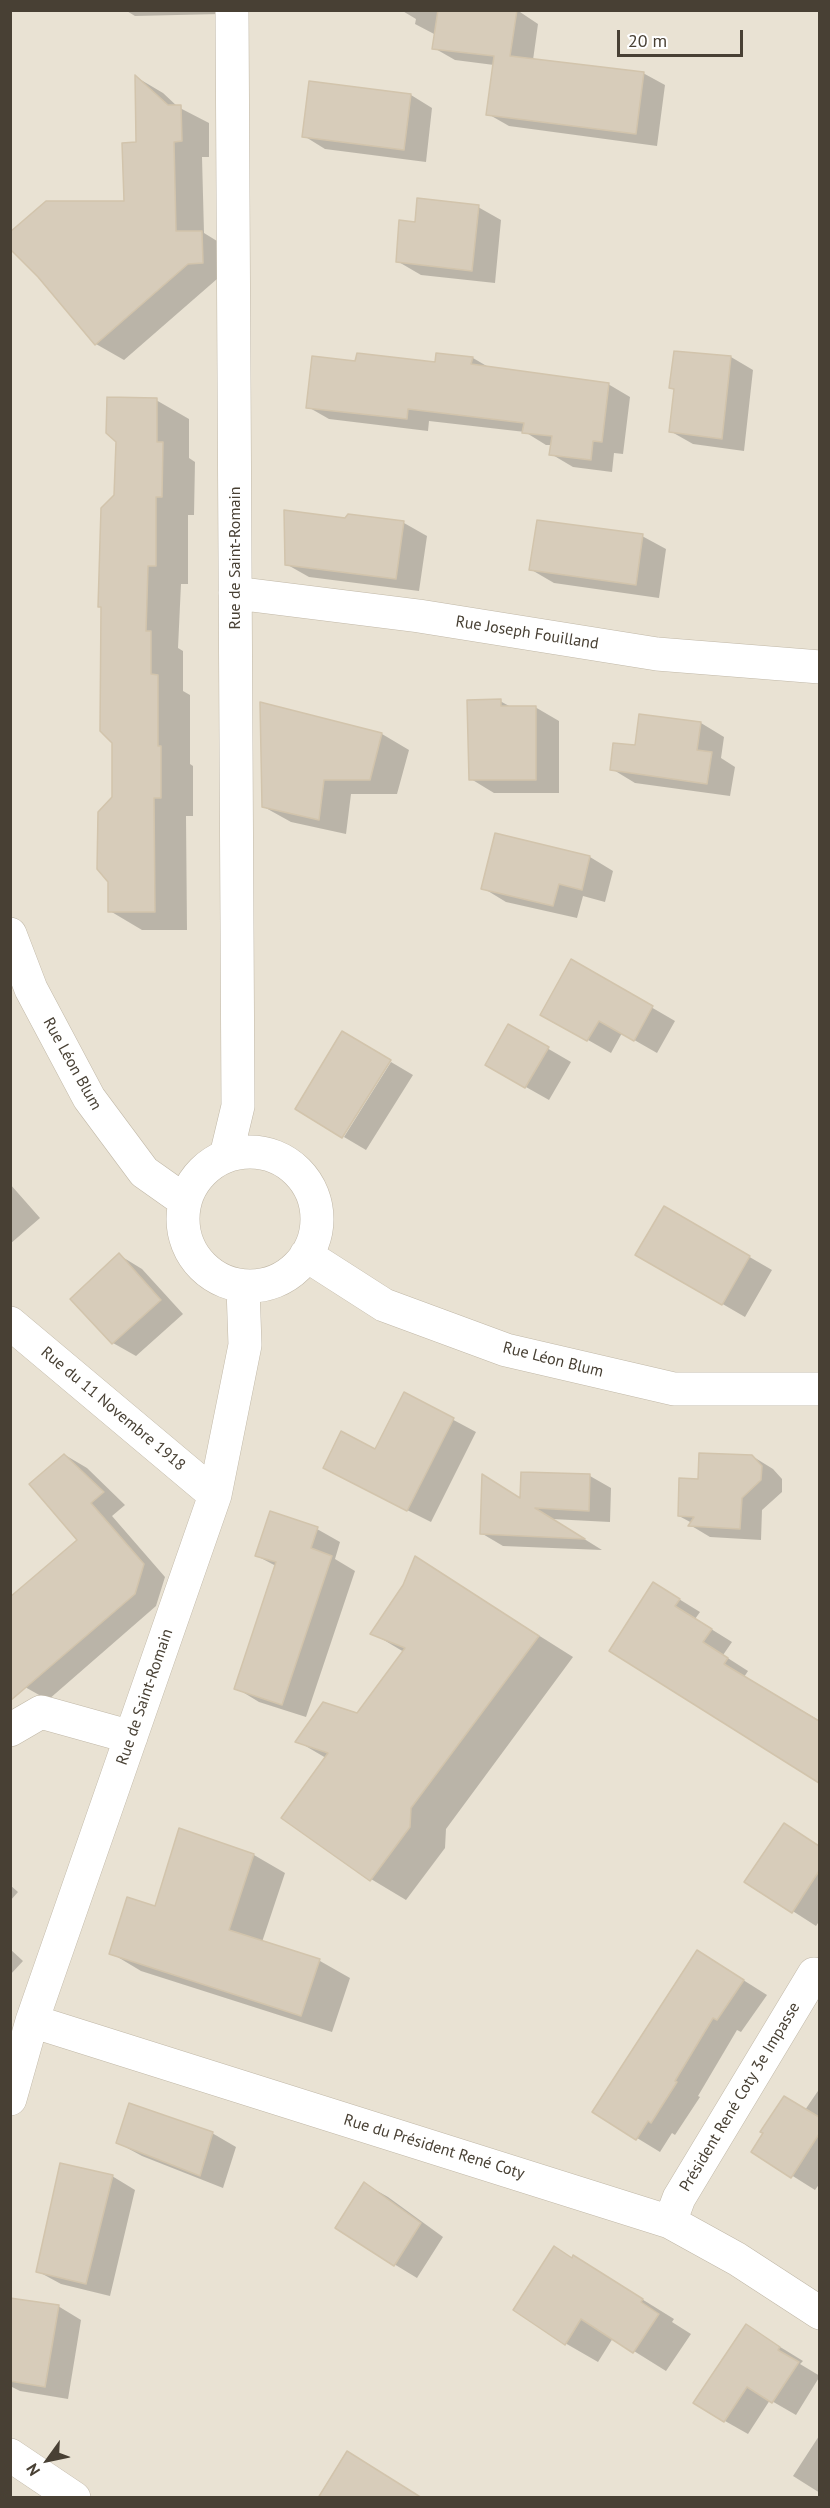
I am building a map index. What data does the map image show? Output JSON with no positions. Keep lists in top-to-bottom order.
{
  "streets": {
    "street": [
      "Rue de Saint-Romain",
      "Rue Joseph Fouilland",
      "Rue Léon Blum",
      "Rue du 11 Novembre 1918",
      "Président René Coty 3e Impasse",
      "Rue du Président René Coty"
    ]
  },
  "crossings": [
    ["Rue de Saint-Romain", "Rue Joseph Fouilland"],
    ["Rue de Saint-Romain", "Rue Léon Blum"],
    ["Rue de Saint-Romain", "Rue du 11 Novembre 1918"],
    ["Rue de Saint-Romain", "Rue du Président René Coty"],
    ["Président René Coty 3e Impasse", "Rue du Président René Coty"]
  ],
  "scale_bar": "20 m",
  "north": "bottom left"
}
